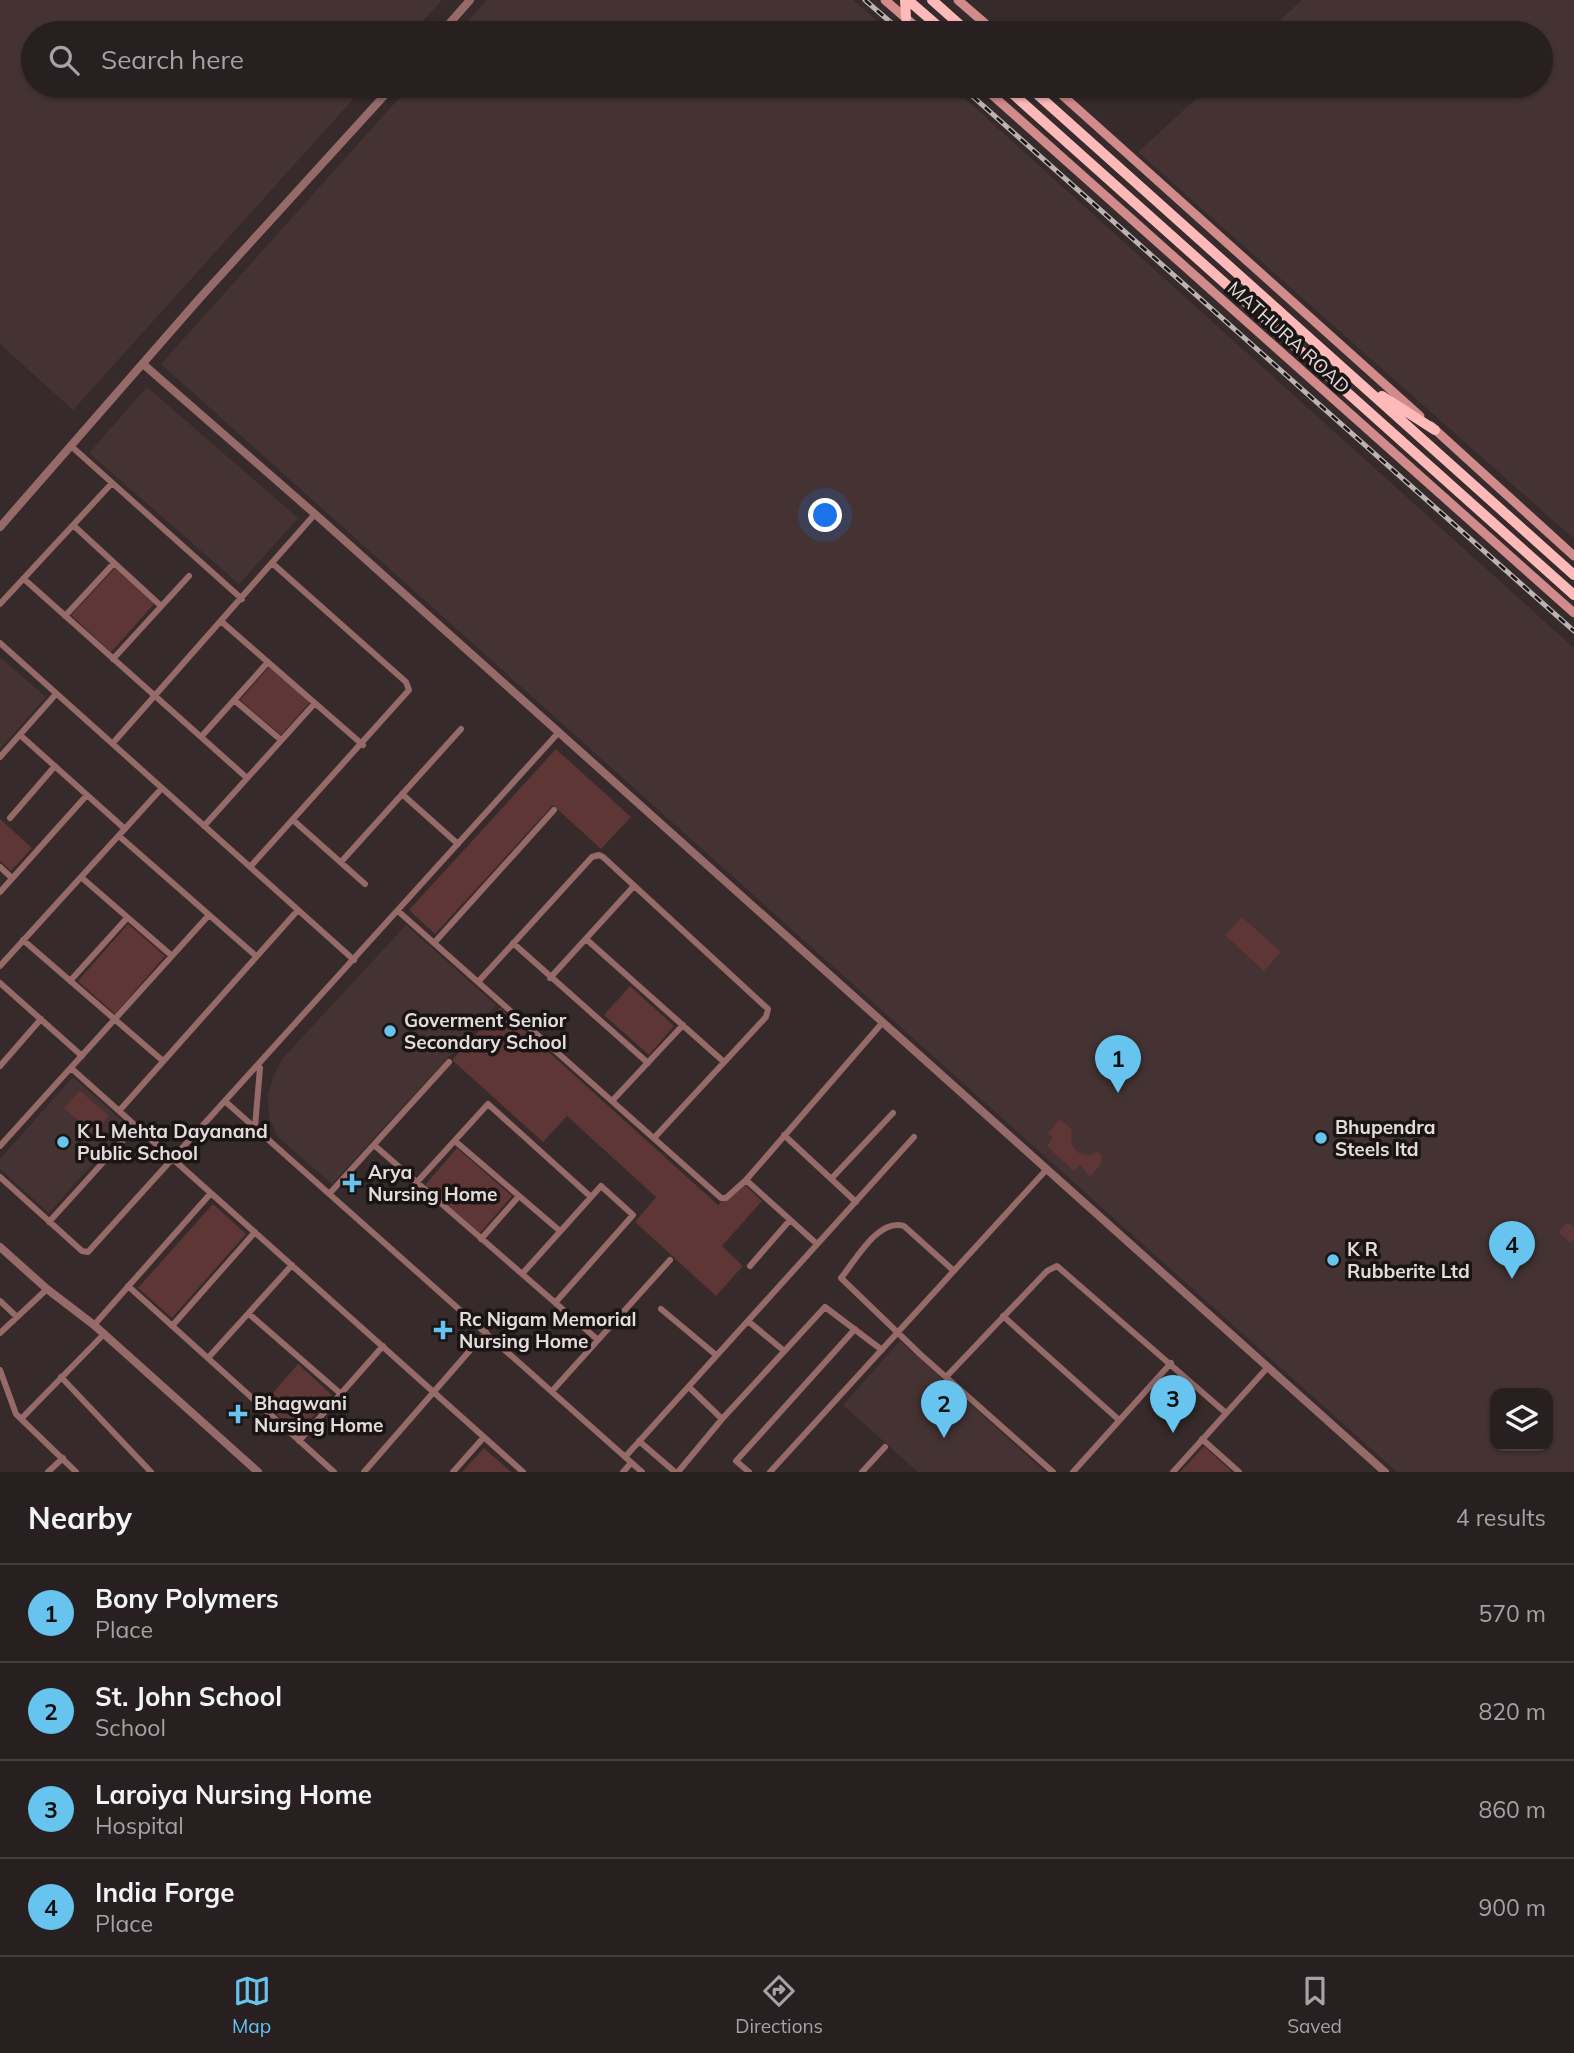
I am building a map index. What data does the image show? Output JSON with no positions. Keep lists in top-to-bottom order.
{
  "streets": {
    "highway": ["MATHURA ROAD"]
  },
  "places": {
    "other": [
      "Goverment Senior Secondary School",
      "Bhupendra Steels ltd",
      "K L Mehta Dayanand Public School",
      "K R Rubberite Ltd"
    ],
    "health": ["Arya Nursing Home", "Rc Nigam Memorial Nursing Home", "Bhagwani Nursing Home"]
  },
  "page": {
    "search": "Search here",
    "pins": [
      "1",
      "4",
      "3",
      "2"
    ],
    "heading": ["Nearby", "4 results"],
    "list": [
      {
        "mark": "1",
        "name": "Bony Polymers",
        "note": "Place",
        "value": "570 m"
      },
      {
        "mark": "2",
        "name": "St. John School",
        "note": "School",
        "value": "820 m"
      },
      {
        "mark": "3",
        "name": "Laroiya Nursing Home",
        "note": "Hospital",
        "value": "860 m"
      },
      {
        "mark": "4",
        "name": "India Forge",
        "note": "Place",
        "value": "900 m"
      }
    ],
    "nav": ["Map", "Directions", "Saved"]
  }
}
